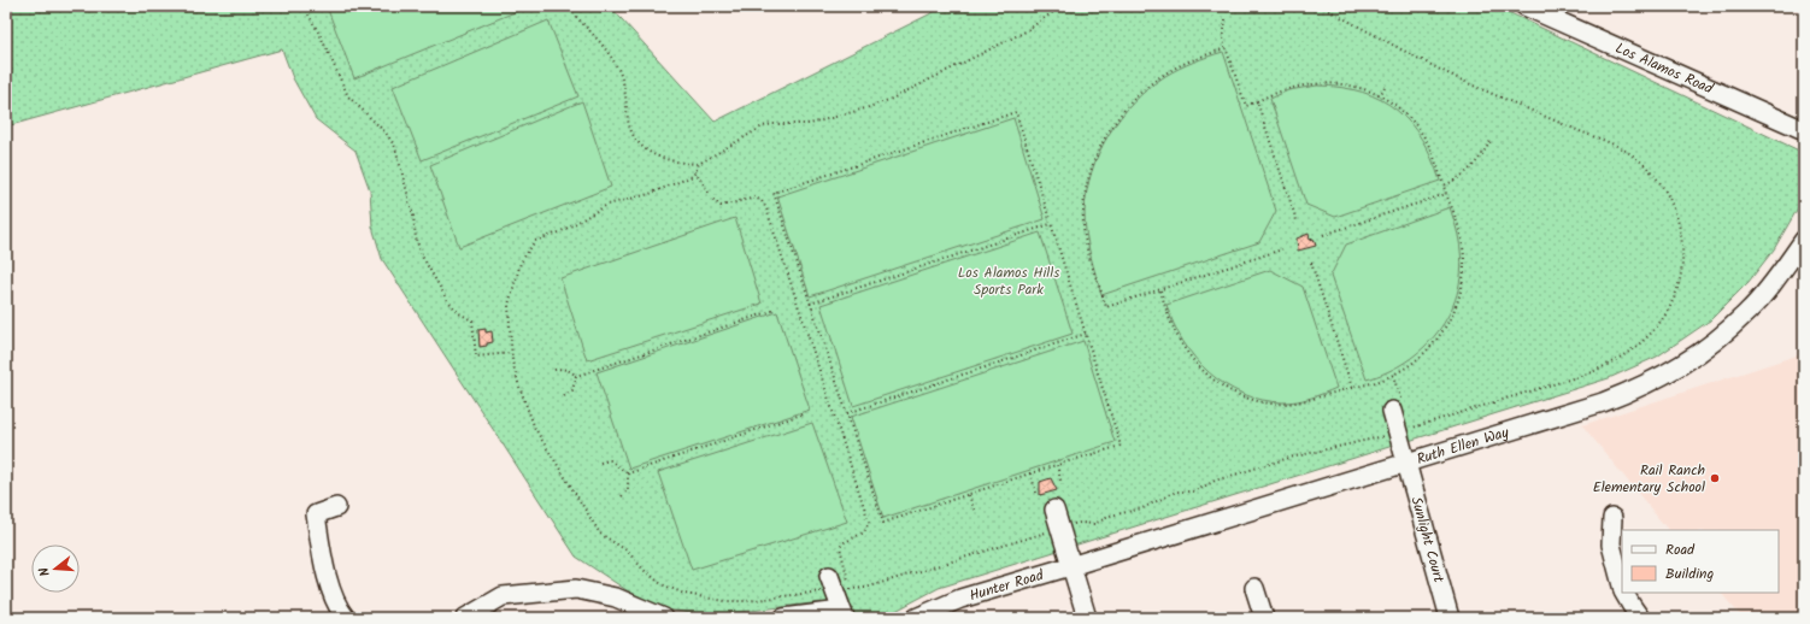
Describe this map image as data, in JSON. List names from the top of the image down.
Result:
{
  "streets": {
    "street": [
      "Los Alamos Road",
      "Ruth Ellen Way",
      "Sunlight Court",
      "Hunter Road"
    ]
  },
  "crossings": [
    ["Ruth Ellen Way", "Sunlight Court"],
    ["Ruth Ellen Way", "Hunter Road"]
  ],
  "parks": ["Los Alamos Hills Sports Park"],
  "places": ["Rail Ranch Elementary School"],
  "legend": ["Road", "Building"],
  "north": "left"
}
